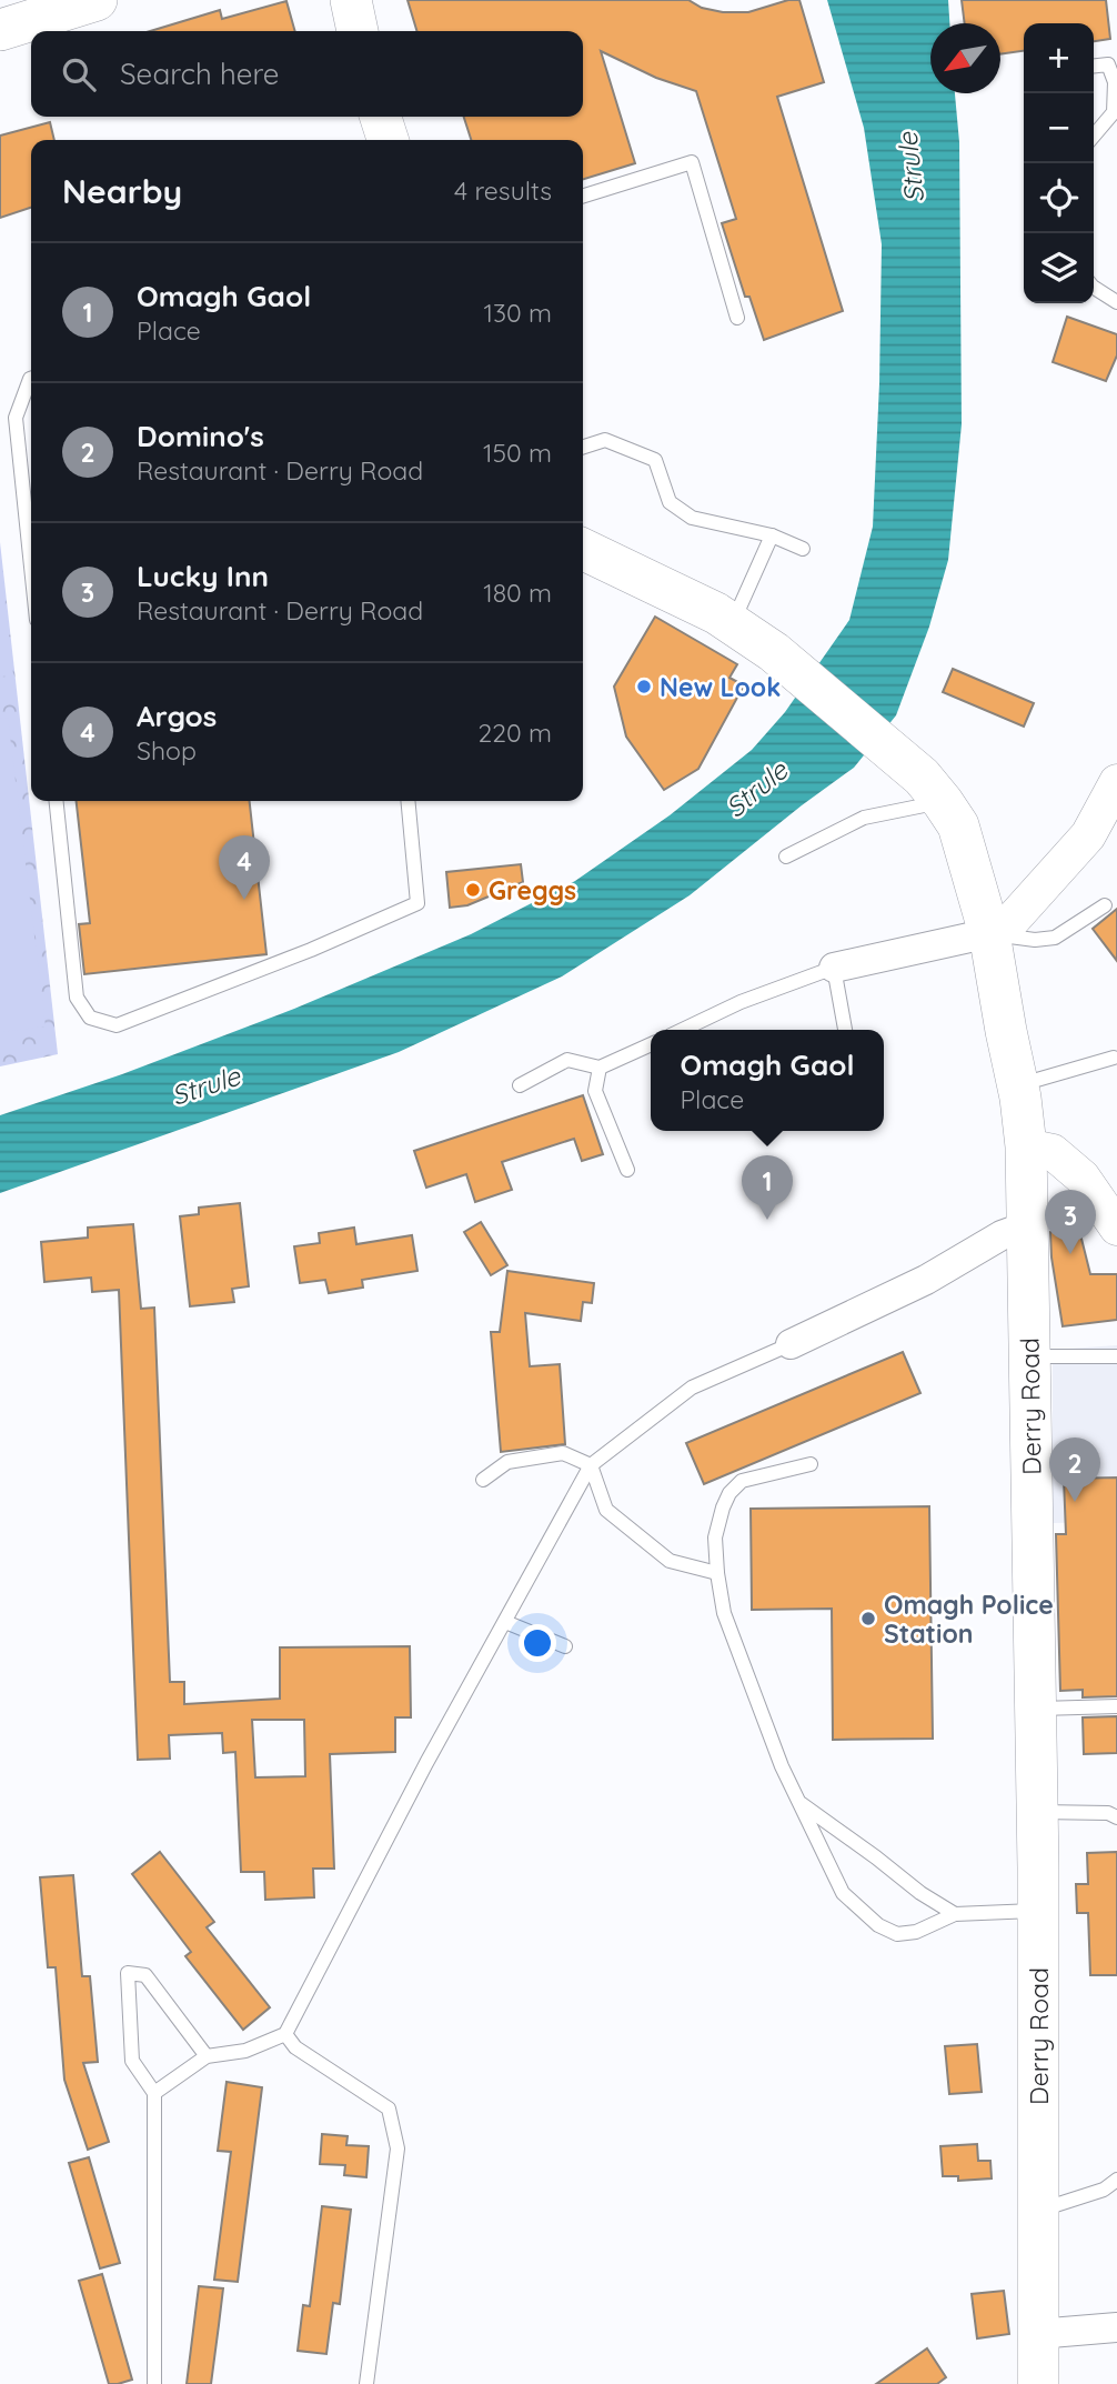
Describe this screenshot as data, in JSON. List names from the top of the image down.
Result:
{
  "streets": {
    "main road": ["Derry Road"]
  },
  "water": ["Strule"],
  "places": ["New Look", "Greggs", "Omagh Police Station"],
  "north": "bottom left",
  "page": {
    "map_buttons": ["+", "−"],
    "search": "Search here",
    "heading": ["Nearby", "4 results"],
    "list": [
      {
        "mark": "1",
        "name": "Omagh Gaol",
        "note": "Place",
        "value": "130 m"
      },
      {
        "mark": "2",
        "name": "Domino's",
        "note": "Restaurant · Derry Road",
        "value": "150 m"
      },
      {
        "mark": "3",
        "name": "Lucky Inn",
        "note": "Restaurant · Derry Road",
        "value": "180 m"
      },
      {
        "mark": "4",
        "name": "Argos",
        "note": "Shop",
        "value": "220 m"
      }
    ],
    "pins": [
      "4",
      "1",
      "3",
      "2"
    ],
    "popup": ["Omagh Gaol", "Place"]
  }
}
